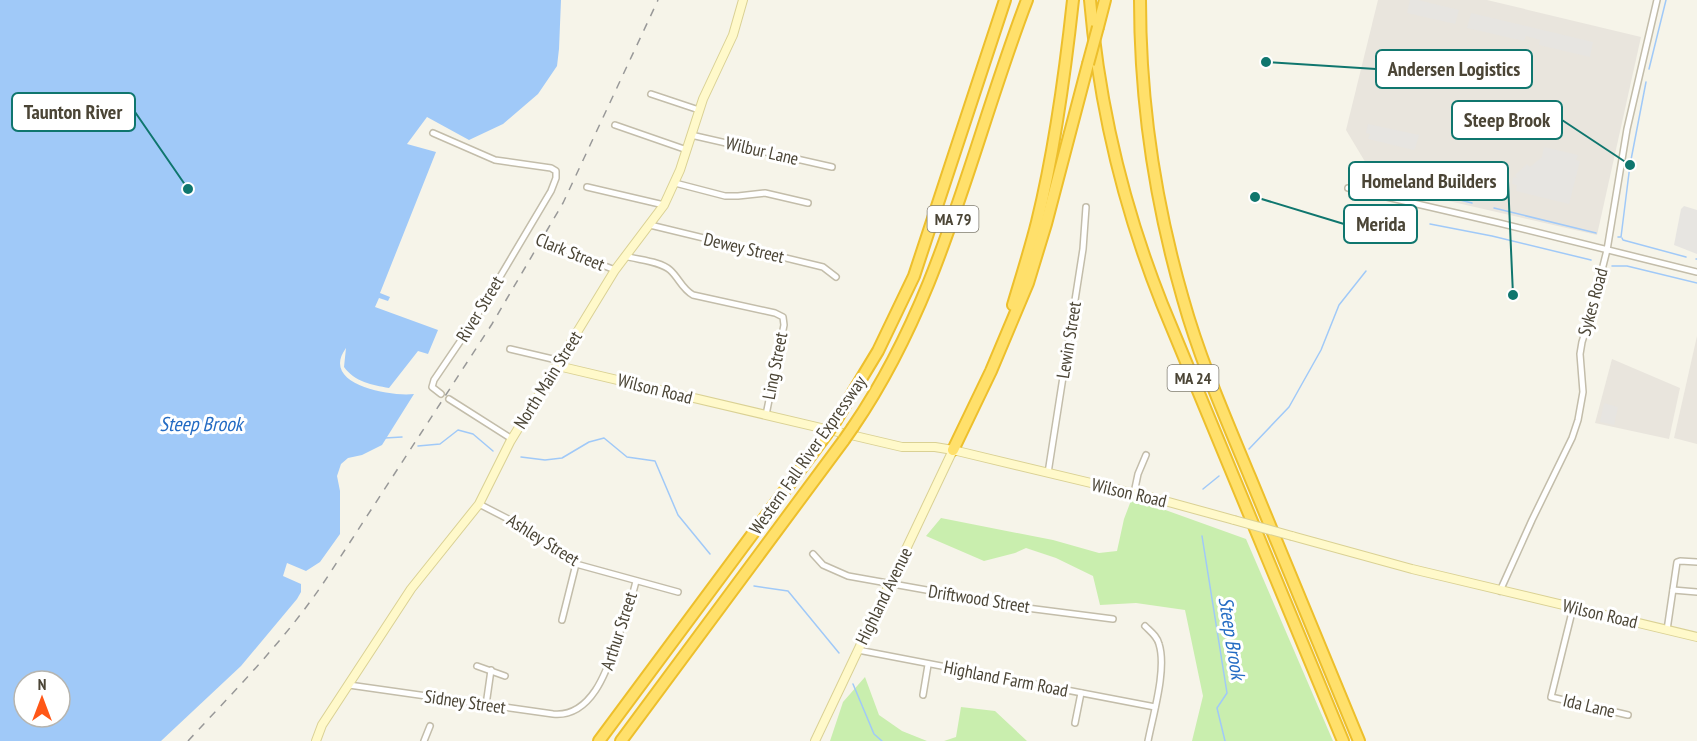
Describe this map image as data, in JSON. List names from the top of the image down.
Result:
{
  "streets": {
    "highway": ["MA 79", "MA 24", "Western Fall River Expressway"],
    "main road": ["North Main Street", "Wilson Road", "Highland Avenue"],
    "street": [
      "Wilbur Lane",
      "Dewey Street",
      "Clark Street",
      "Sykes Road",
      "River Street",
      "Lewin Street",
      "Ling Street",
      "Ashley Street",
      "Driftwood Street",
      "Arthur Street",
      "Highland Farm Road",
      "Sidney Street",
      "Ida Lane"
    ]
  },
  "crossings": [
    ["Wilbur Lane", "North Main Street"],
    ["Dewey Street", "North Main Street"],
    ["Clark Street", "River Street"],
    ["Clark Street", "North Main Street"],
    ["Sykes Road", "Wilson Road"],
    ["Lewin Street", "Wilson Road"],
    ["Ling Street", "North Main Street"],
    ["Ling Street", "Wilson Road"],
    ["North Main Street", "Wilson Road"],
    ["North Main Street", "Ashley Street"],
    ["North Main Street", "Sidney Street"],
    ["Wilson Road", "Highland Avenue"],
    ["Wilson Road", "Ida Lane"],
    ["Ashley Street", "Arthur Street"],
    ["Highland Avenue", "Driftwood Street"],
    ["Highland Avenue", "Highland Farm Road"],
    ["Arthur Street", "Sidney Street"]
  ],
  "water": ["Steep Brook"],
  "places": [
    "Andersen Logistics",
    "Steep Brook",
    "Taunton River",
    "Merida",
    "Homeland Builders"
  ],
  "north": "top"
}
